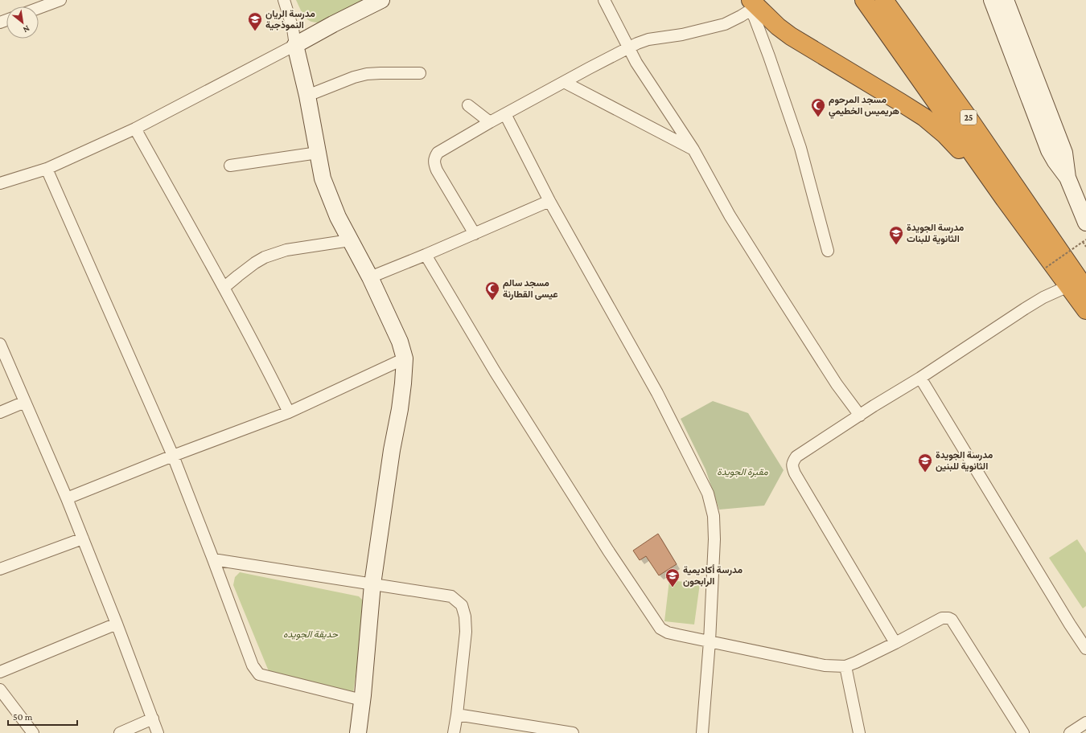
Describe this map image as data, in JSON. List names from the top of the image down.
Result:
{
  "streets": {
    "highway": ["25"]
  },
  "parks": ["مقبرة الجويدة", "حديقة الجويده"],
  "places": {
    "school or university": [
      "مدرسة الريان النموذجية",
      "مدرسة الجويدة الثانوية للبنات",
      "مدرسة الجويدة الثانوية للبنين",
      "مدرسة أكاديمية الرابحون"
    ],
    "mosque": ["مسجد المرحوم هريميس الخطيمي", "مسجد سالم عيسى القطارنة"]
  },
  "scale_bar": "50 m",
  "north": "bottom right"
}
